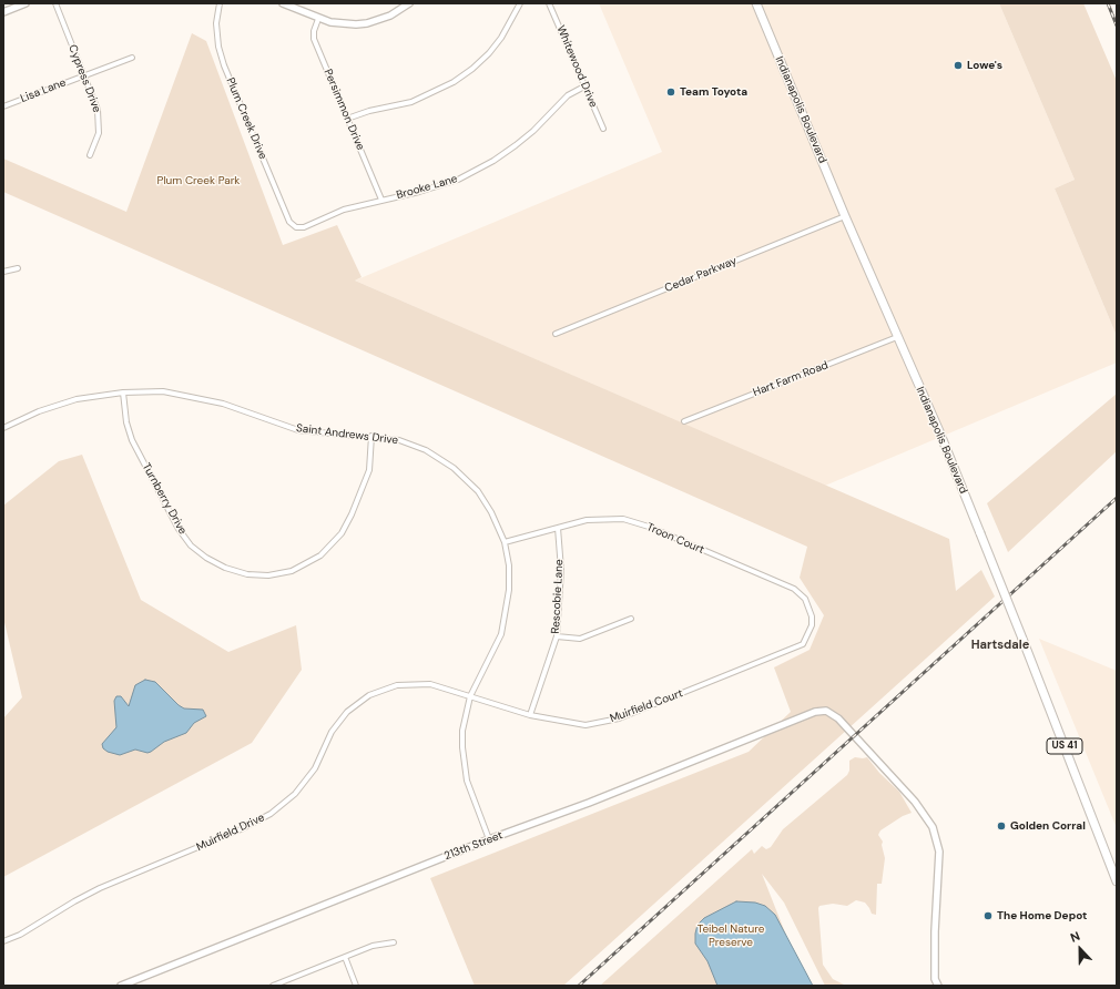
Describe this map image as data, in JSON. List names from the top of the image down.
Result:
{
  "streets": {
    "highway": ["Indianapolis Boulevard", "US 41"],
    "street": [
      "Whitewood Drive",
      "Cypress Drive",
      "Lisa Lane",
      "Persimmon Drive",
      "Plum Creek Drive",
      "Brooke Lane",
      "Cedar Parkway",
      "Hart Farm Road",
      "Saint Andrews Drive",
      "Turnberry Drive",
      "Troon Court",
      "Rescobie Lane",
      "Muirfield Court",
      "Muirfield Drive",
      "213th Street"
    ]
  },
  "crossings": [
    ["Whitewood Drive", "Brooke Lane"],
    ["Cypress Drive", "Lisa Lane"],
    ["Persimmon Drive", "Brooke Lane"],
    ["Indianapolis Boulevard", "Cedar Parkway"],
    ["Indianapolis Boulevard", "Hart Farm Road"],
    ["Plum Creek Drive", "Brooke Lane"],
    ["Saint Andrews Drive", "Turnberry Drive"],
    ["Saint Andrews Drive", "Troon Court"],
    ["Saint Andrews Drive", "Muirfield Court"],
    ["Saint Andrews Drive", "Muirfield Drive"],
    ["Saint Andrews Drive", "213th Street"],
    ["Troon Court", "Rescobie Lane"],
    ["Troon Court", "Muirfield Court"],
    ["Rescobie Lane", "Muirfield Court"],
    ["Muirfield Court", "Muirfield Drive"]
  ],
  "districts": ["Hartsdale"],
  "parks": ["Plum Creek Park", "Teibel Nature Preserve"],
  "places": [
    "Lowe's",
    "Team Toyota",
    "Golden Corral",
    "The Home Depot"
  ],
  "north": "top"
}
